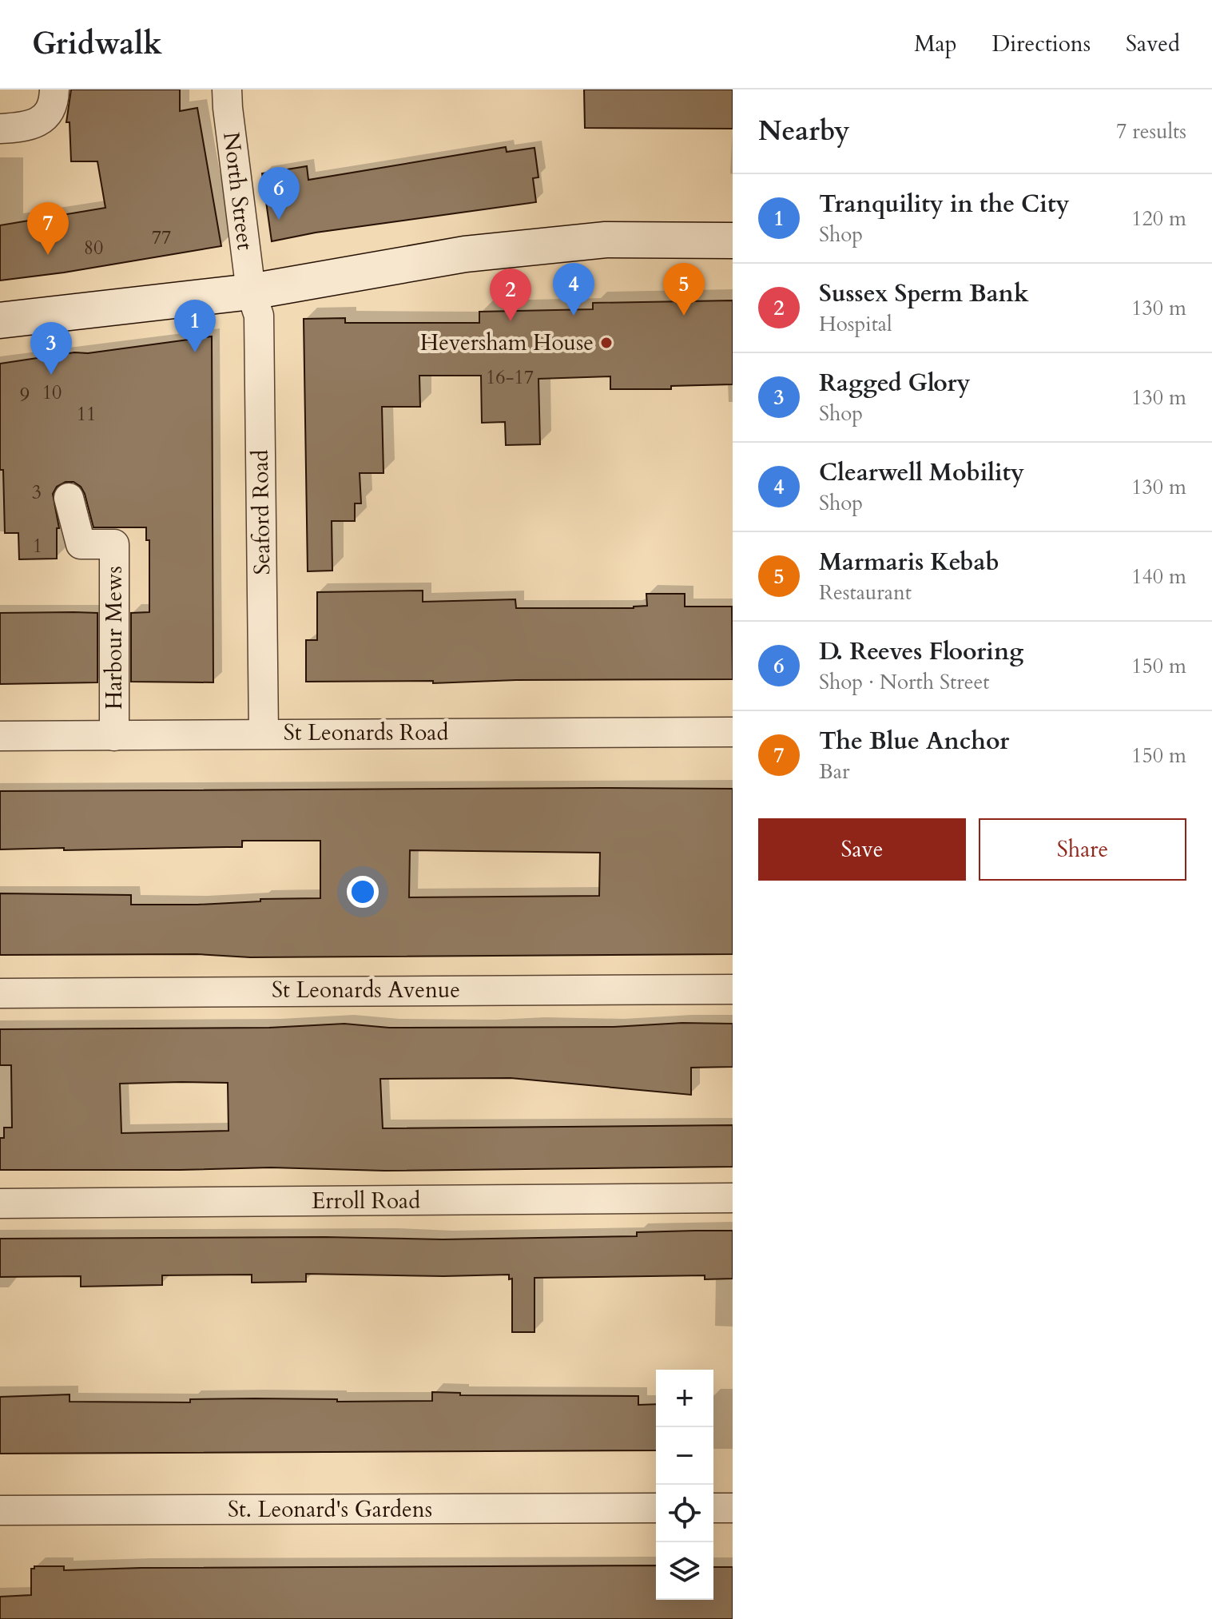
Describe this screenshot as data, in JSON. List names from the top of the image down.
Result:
{
  "streets": {
    "street": [
      "North Street",
      "Seaford Road",
      "Harbour Mews",
      "St Leonards Road",
      "St Leonards Avenue",
      "Erroll Road",
      "St. Leonard's Gardens"
    ]
  },
  "crossings": [
    ["North Street", "Seaford Road"],
    ["Seaford Road", "St Leonards Road"],
    ["Harbour Mews", "St Leonards Road"]
  ],
  "places": ["Heversham House"],
  "house_numbers": [
    "77",
    "80",
    "16-17",
    "10",
    "9",
    "11",
    "3",
    "1"
  ],
  "page": {
    "header": "Gridwalk",
    "nav": ["Map", "Directions", "Saved"],
    "heading": ["Nearby", "7 results"],
    "pins": [
      "6",
      "7",
      "4",
      "5",
      "2",
      "1",
      "3"
    ],
    "list": [
      {
        "mark": "1",
        "name": "Tranquility in the City",
        "note": "Shop",
        "value": "120 m"
      },
      {
        "mark": "2",
        "name": "Sussex Sperm Bank",
        "note": "Hospital",
        "value": "130 m"
      },
      {
        "mark": "3",
        "name": "Ragged Glory",
        "note": "Shop",
        "value": "130 m"
      },
      {
        "mark": "4",
        "name": "Clearwell Mobility",
        "note": "Shop",
        "value": "130 m"
      },
      {
        "mark": "5",
        "name": "Marmaris Kebab",
        "note": "Restaurant",
        "value": "140 m"
      },
      {
        "mark": "6",
        "name": "D. Reeves Flooring",
        "note": "Shop · North Street",
        "value": "150 m"
      },
      {
        "mark": "7",
        "name": "The Blue Anchor",
        "note": "Bar",
        "value": "150 m"
      }
    ],
    "buttons": ["Save", "Share"],
    "map_buttons": ["+", "−"]
  }
}
